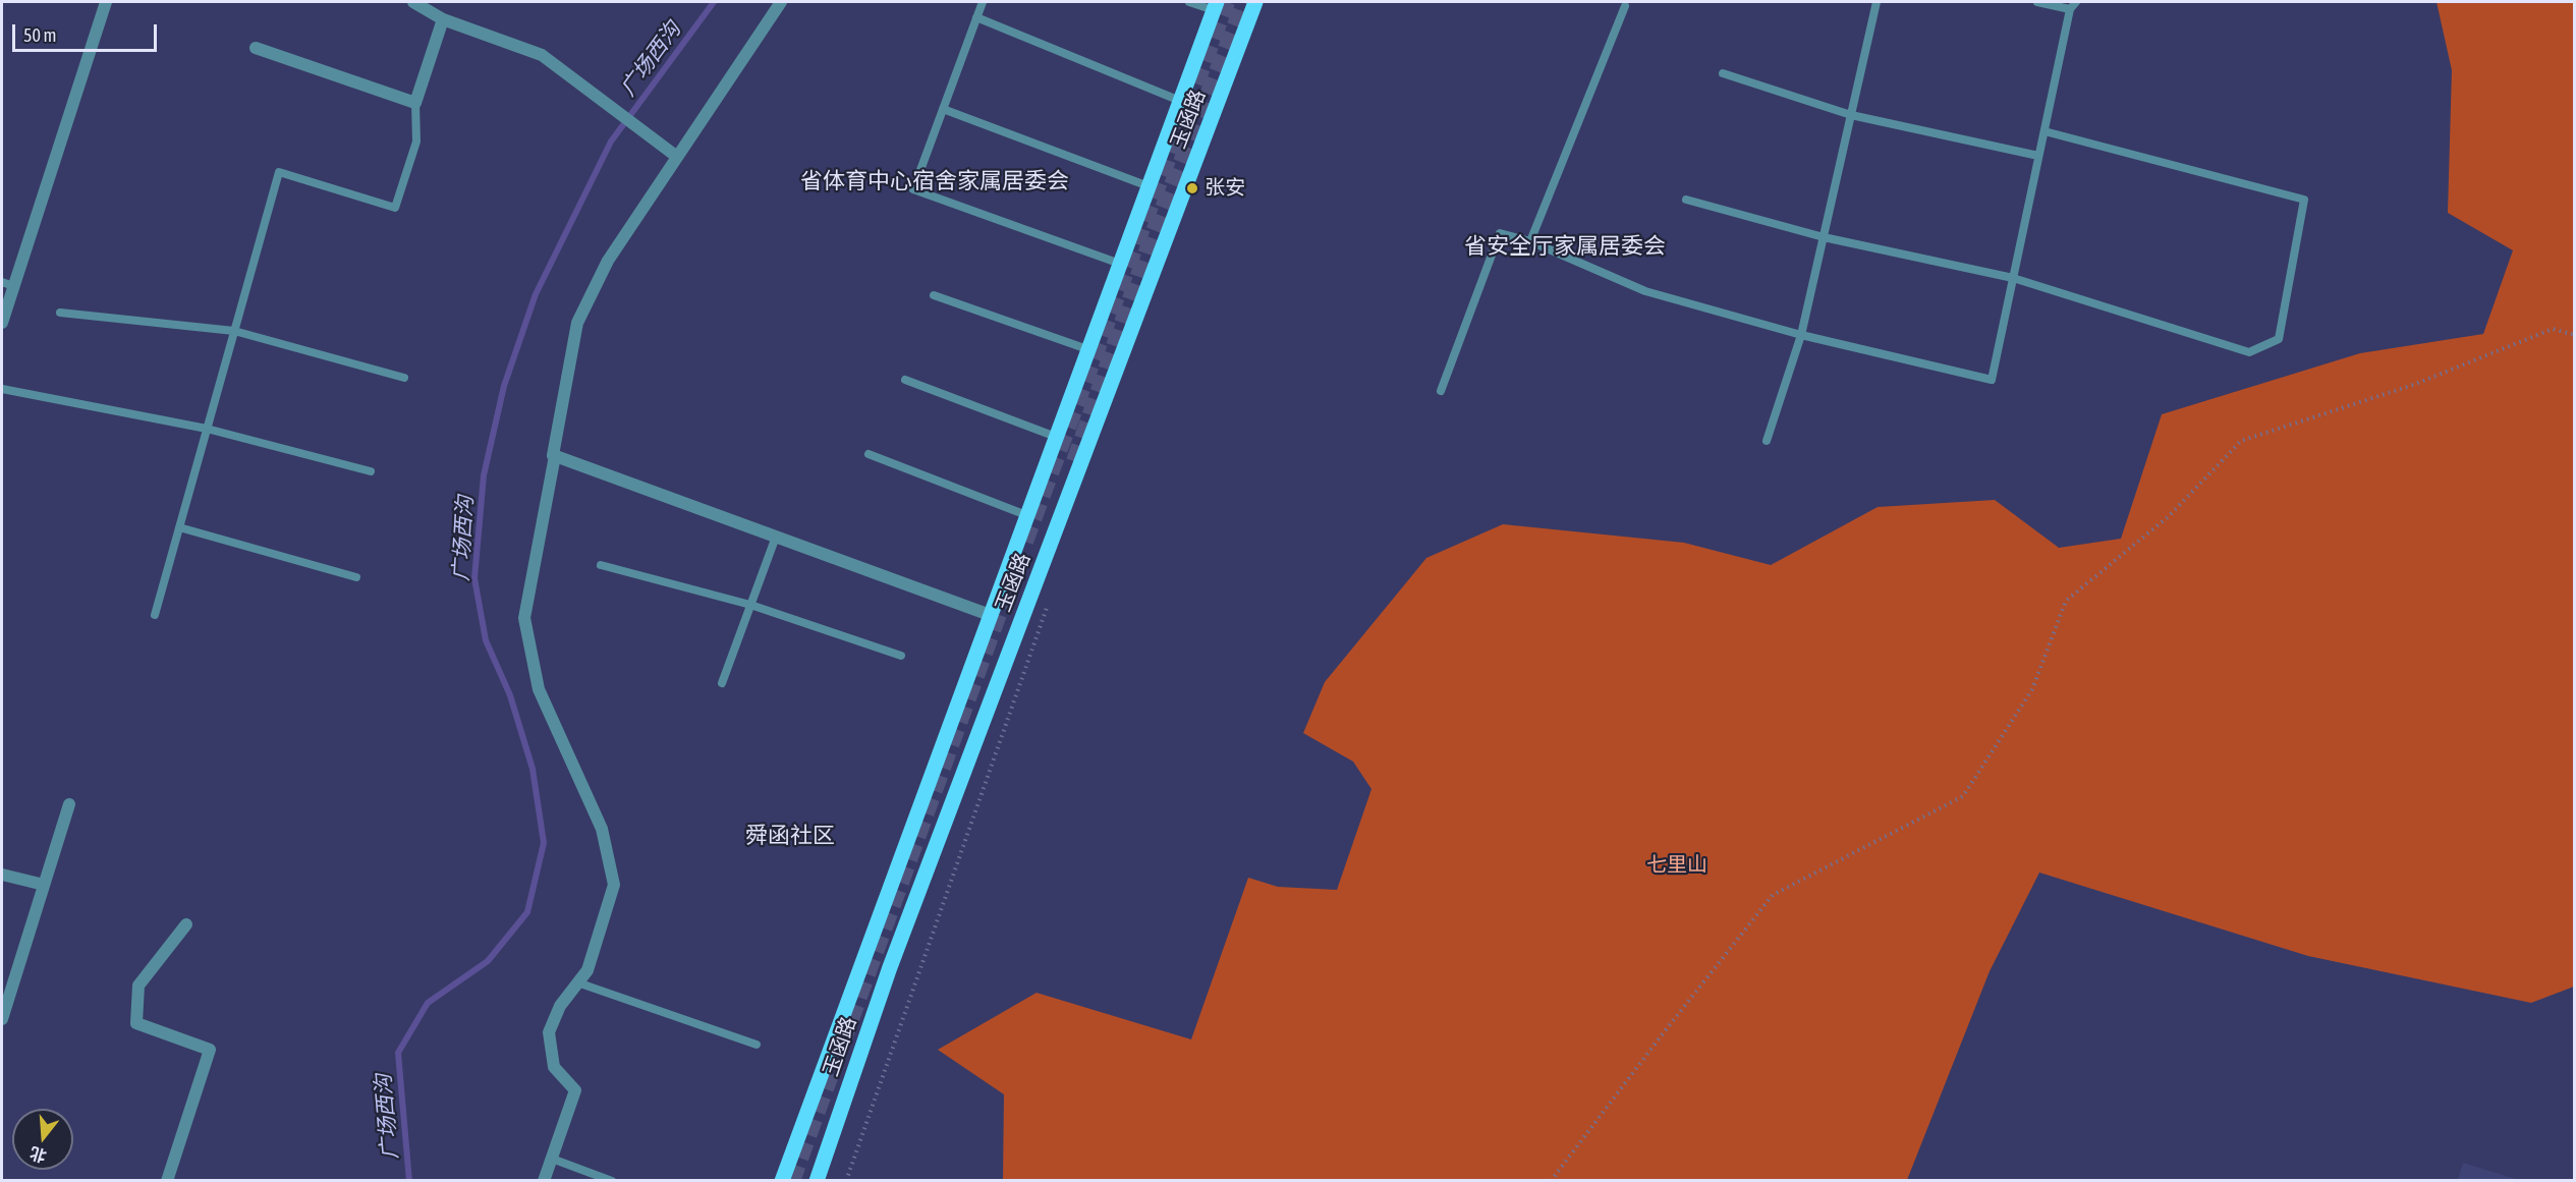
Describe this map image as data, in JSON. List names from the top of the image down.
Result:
{
  "streets": {
    "main road": ["玉函路"]
  },
  "districts": ["省体育中心宿舍家属居委会", "省安全厅家属居委会", "舜函社区"],
  "water": ["广场西沟"],
  "parks": ["七里山"],
  "places": ["张安"],
  "scale_bar": "50 m",
  "north": "bottom"
}
